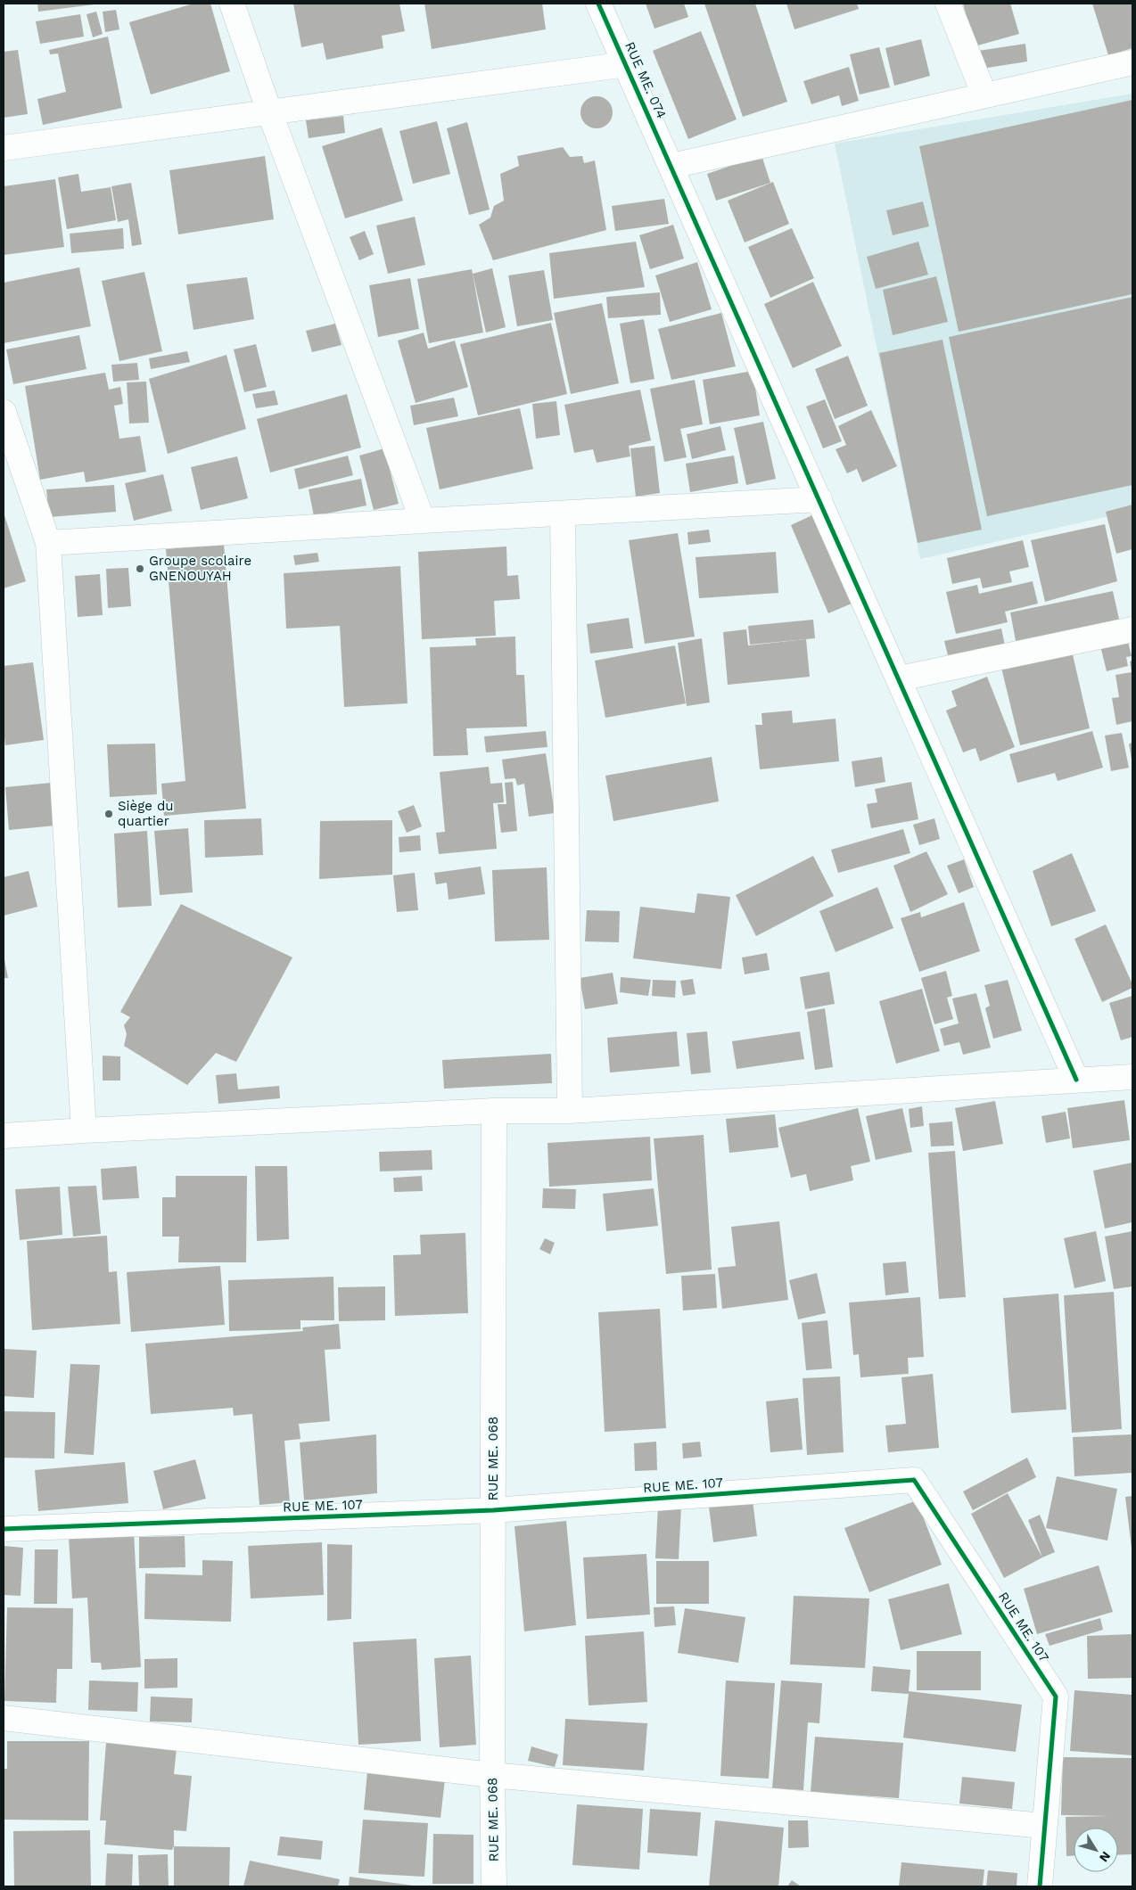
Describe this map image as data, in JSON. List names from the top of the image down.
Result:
{
  "streets": {
    "street": ["RUE ME. 074", "RUE ME. 068", "RUE ME. 107"]
  },
  "crossings": [
    ["RUE ME. 068", "RUE ME. 107"]
  ],
  "places": ["Groupe scolaire GNENOUYAH", "Siège du quartier"],
  "north": "bottom right"
}
